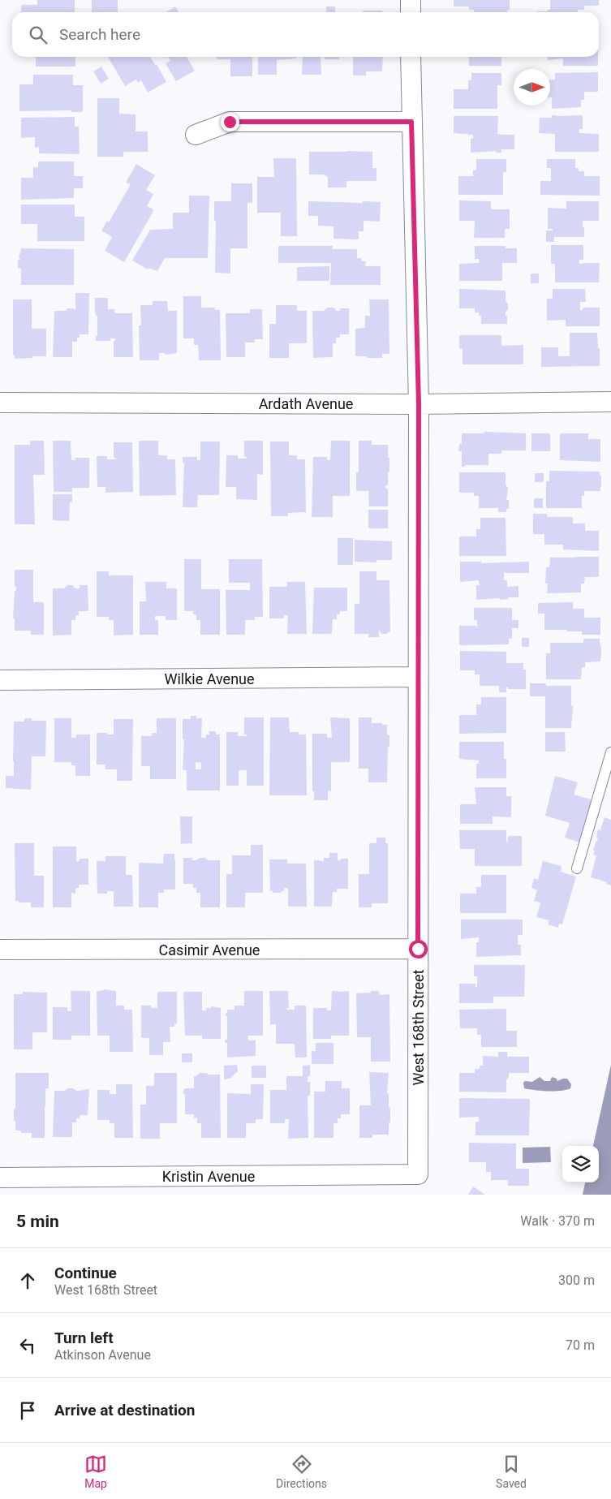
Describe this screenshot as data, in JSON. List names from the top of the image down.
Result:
{
  "streets": {
    "street": [
      "Ardath Avenue",
      "Wilkie Avenue",
      "Casimir Avenue",
      "West 168th Street",
      "Kristin Avenue"
    ]
  },
  "crossings": [
    ["Ardath Avenue", "West 168th Street"],
    ["Wilkie Avenue", "West 168th Street"],
    ["Casimir Avenue", "West 168th Street"],
    ["West 168th Street", "Kristin Avenue"]
  ],
  "north": "right",
  "page": {
    "search": "Search here",
    "heading": ["5 min", "Walk · 370 m"],
    "list": [
      ["Continue", "West 168th Street", "300 m"],
      ["Turn left", "Atkinson Avenue", "70 m"],
      "Arrive at destination"
    ],
    "nav": ["Map", "Directions", "Saved"]
  }
}
